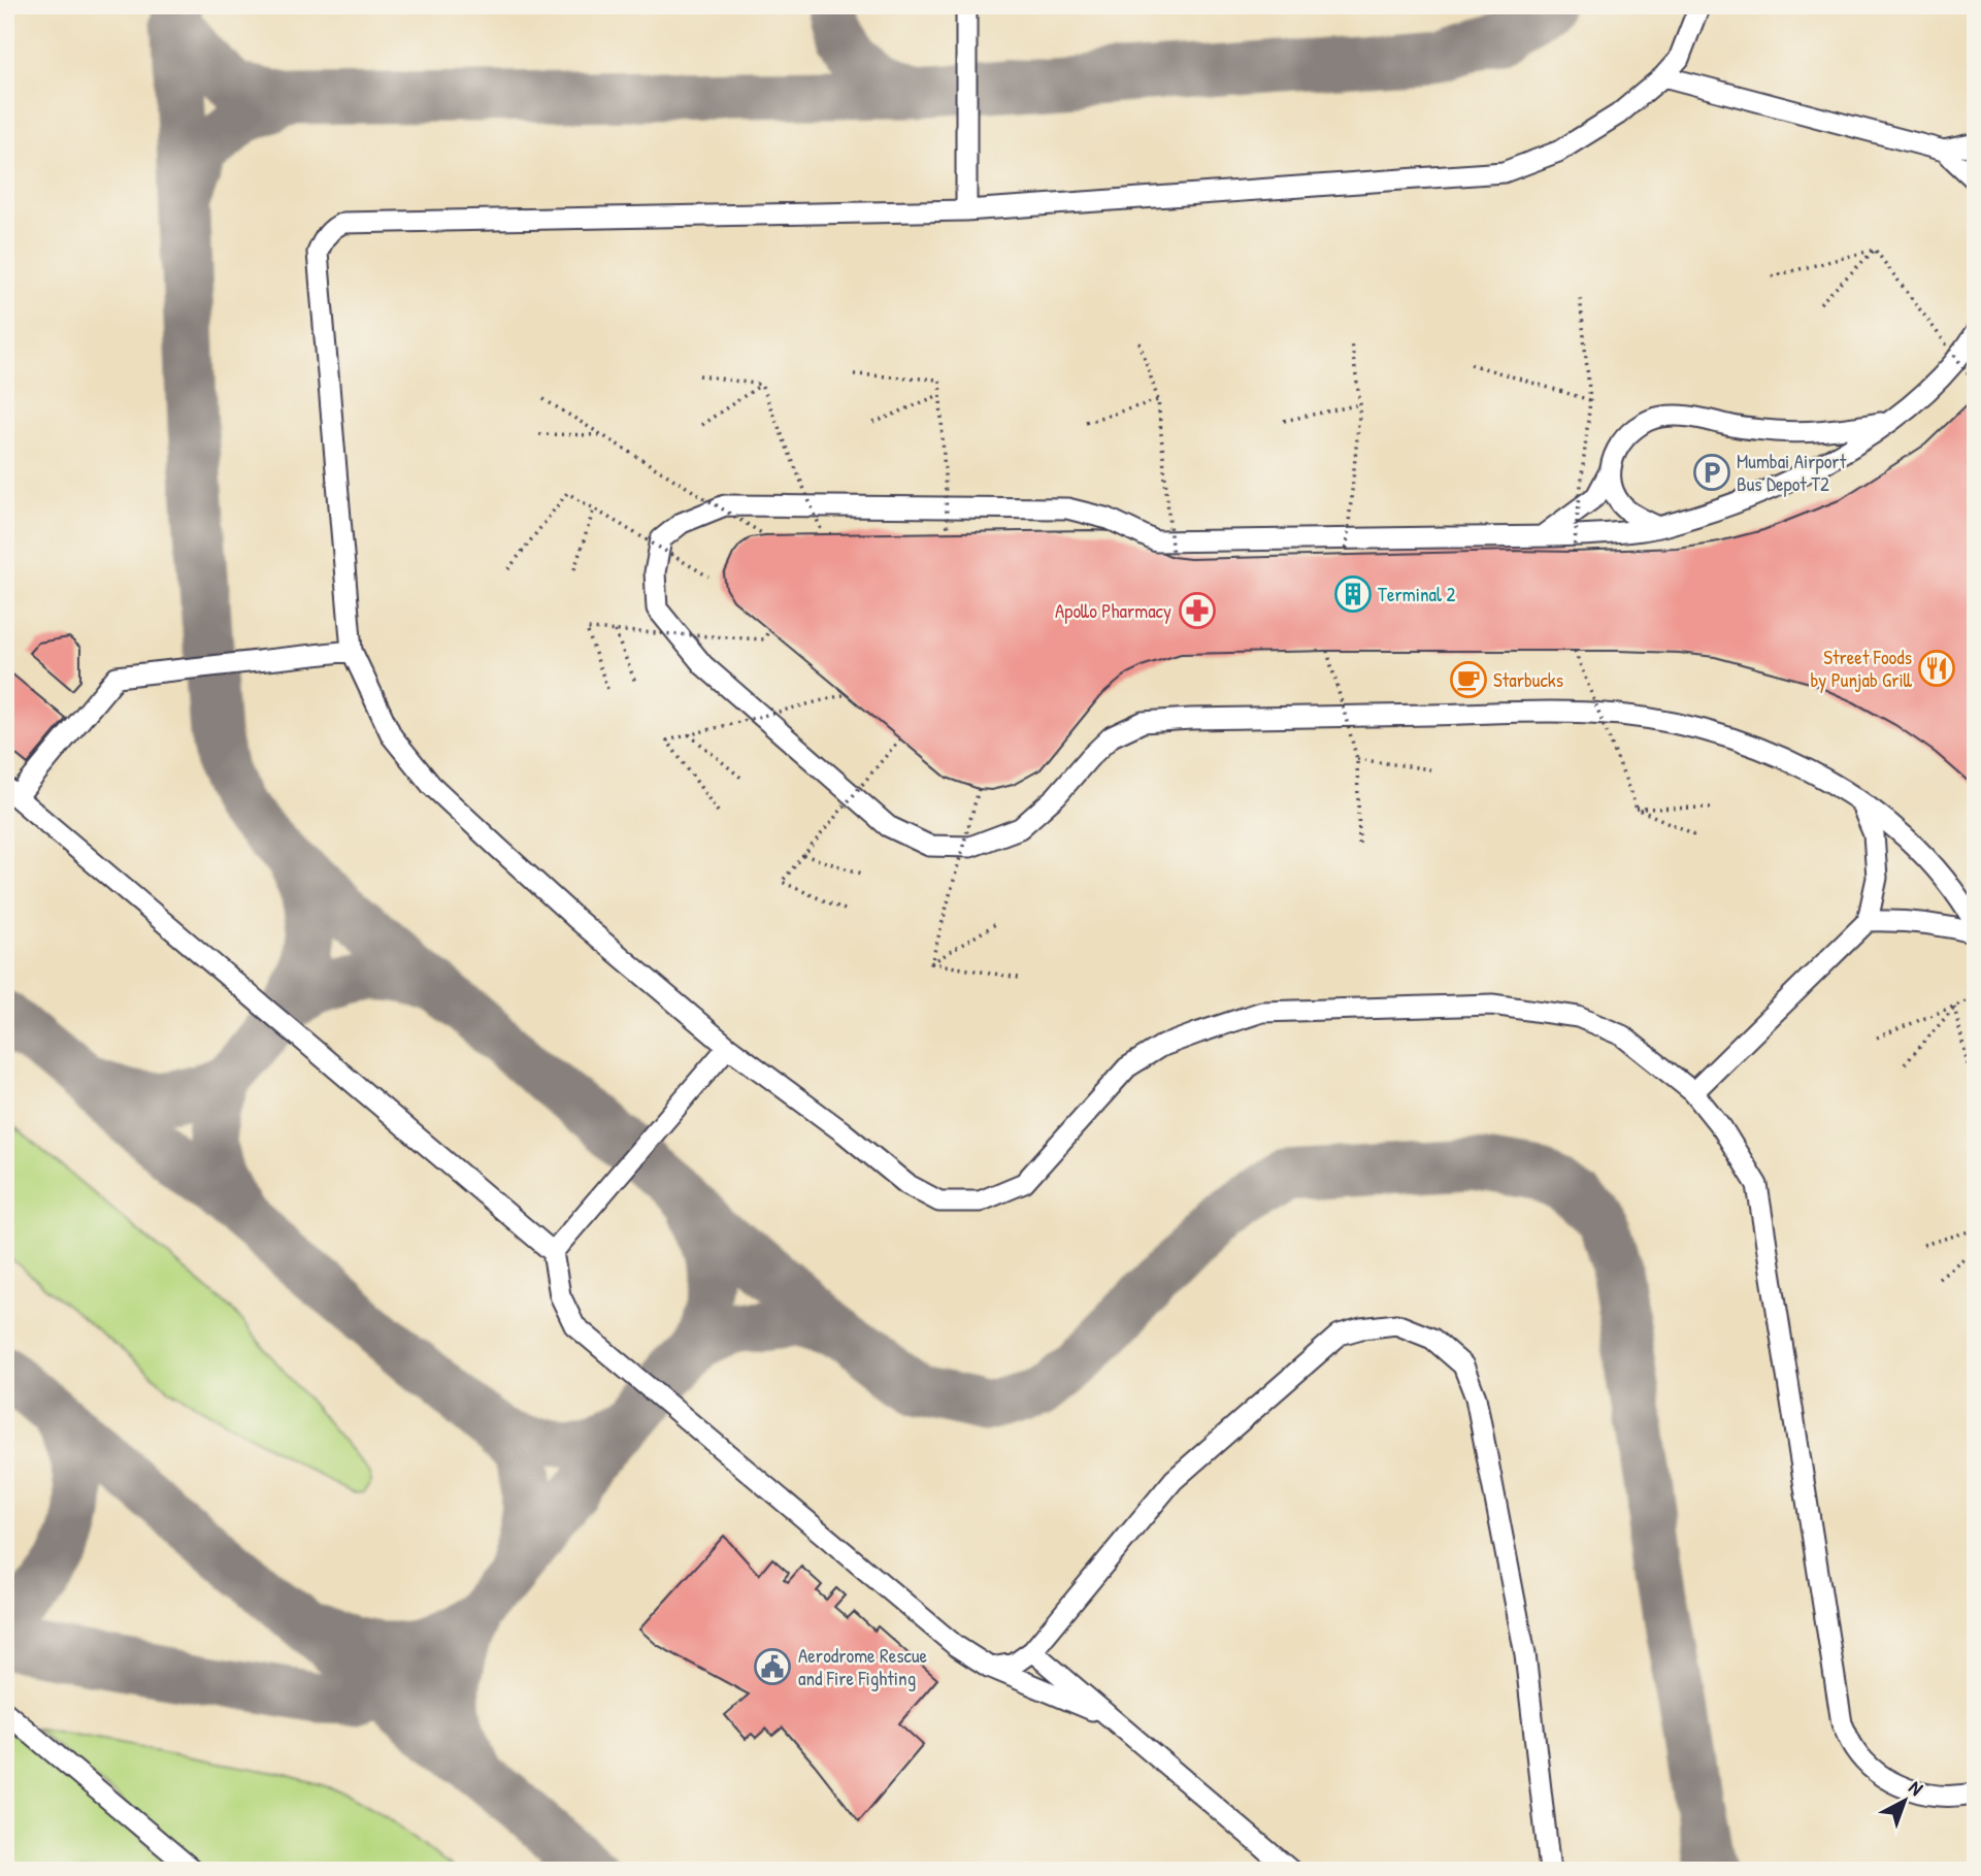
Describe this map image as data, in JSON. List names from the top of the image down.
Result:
{
  "places": {
    "parking": ["Mumbai Airport Bus Depot T2"],
    "building": ["Terminal 2"],
    "pharmacy": ["Apollo Pharmacy"],
    "restaurant": ["Street Foods by Punjab Grill"],
    "cafe": ["Starbucks"],
    "public building": ["Aerodrome Rescue and Fire Fighting"]
  },
  "north": "top right"
}
